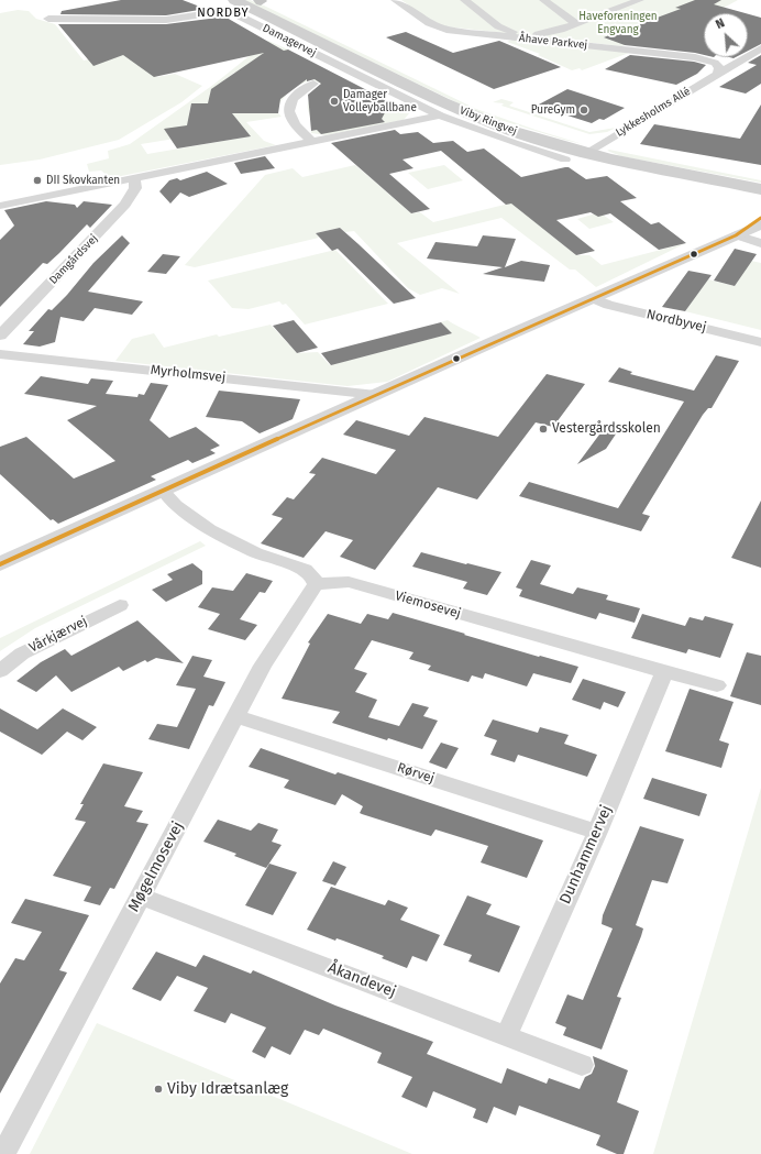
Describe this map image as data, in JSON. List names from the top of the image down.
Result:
{
  "streets": {
    "main road": ["Viby Ringvej"],
    "street": [
      "Damagervej",
      "Åhave Parkvej",
      "Lykkesholms Allé",
      "Damgårdsvej",
      "Nordbyvej",
      "Myrholmsvej",
      "Viemosevej",
      "Vårkjærvej",
      "Rørvej",
      "Dunhammervej",
      "Møgelmosevej",
      "Åkandevej"
    ]
  },
  "crossings": [
    ["Åhave Parkvej", "Lykkesholms Allé"],
    ["Lykkesholms Allé", "Viby Ringvej"],
    ["Viemosevej", "Dunhammervej"],
    ["Viemosevej", "Møgelmosevej"],
    ["Rørvej", "Dunhammervej"],
    ["Rørvej", "Møgelmosevej"],
    ["Dunhammervej", "Åkandevej"],
    ["Møgelmosevej", "Åkandevej"]
  ],
  "districts": ["NORDBY"],
  "parks": ["Haveforeningen Engvang"],
  "places": [
    "Damager Volleyballbane",
    "PureGym",
    "DII Skovkanten",
    "Vestergårdsskolen",
    "Viby Idrætsanlæg"
  ],
  "north": "top left"
}
